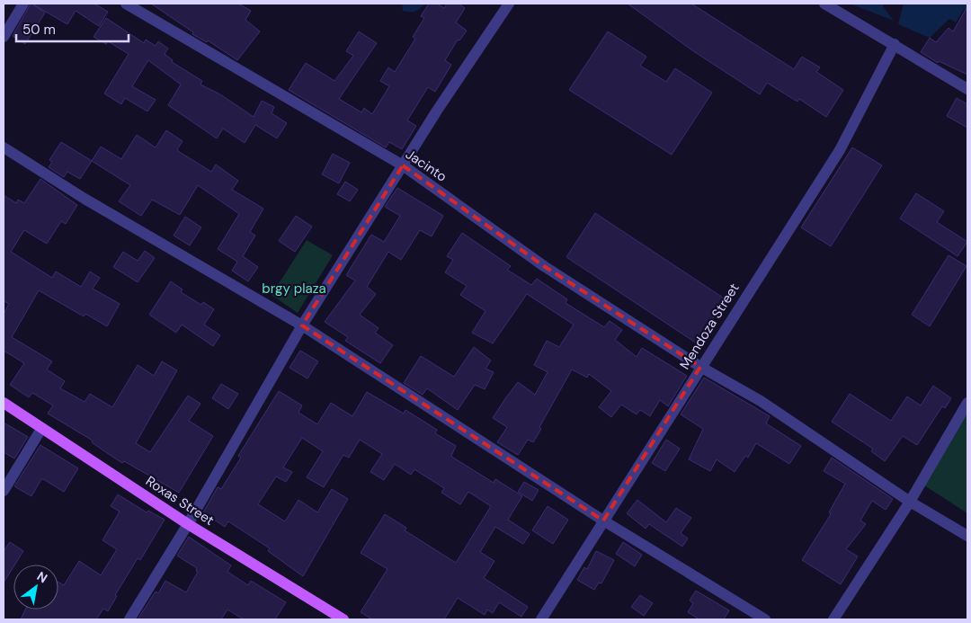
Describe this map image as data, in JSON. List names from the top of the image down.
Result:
{
  "streets": {
    "main road": ["Roxas Street"],
    "street": ["Jacinto", "Mendoza Street"]
  },
  "crossings": [
    ["Jacinto", "Mendoza Street"]
  ],
  "parks": ["brgy plaza"],
  "scale_bar": "50 m",
  "north": "top right"
}
